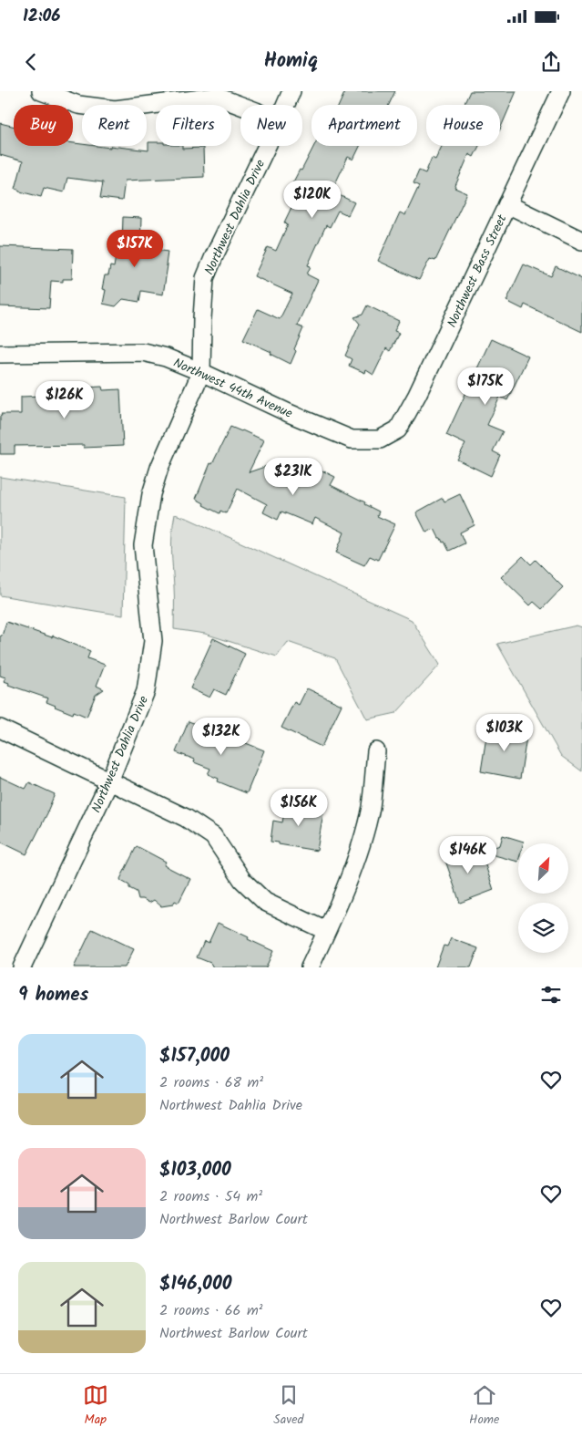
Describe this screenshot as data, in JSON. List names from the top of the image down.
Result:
{
  "streets": {
    "street": ["Northwest Dahlia Drive", "Northwest Bass Street", "Northwest 44th Avenue"]
  },
  "crossings": [
    ["Northwest Dahlia Drive", "Northwest 44th Avenue"],
    ["Northwest Bass Street", "Northwest 44th Avenue"]
  ],
  "north": "top right",
  "page": {
    "status": "12:06",
    "header": "Homiq",
    "chip": [
      "Buy",
      "Rent",
      "Filters",
      "New",
      "Apartment",
      "House"
    ],
    "price": [
      "$120K",
      "$157K",
      "$175K",
      "$126K",
      "$231K",
      "$103K",
      "$132K",
      "$156K",
      "$146K"
    ],
    "heading": "9 homes",
    "list": [
      {
        "name": "$157,000",
        "note": "2 rooms · 68 m² · Northwest Dahlia Drive"
      },
      {
        "name": "$103,000",
        "note": "2 rooms · 54 m² · Northwest Barlow Court"
      },
      {
        "name": "$146,000",
        "note": "2 rooms · 66 m² · Northwest Barlow Court"
      }
    ],
    "tabs": ["Map", "Saved", "Home"]
  }
}
